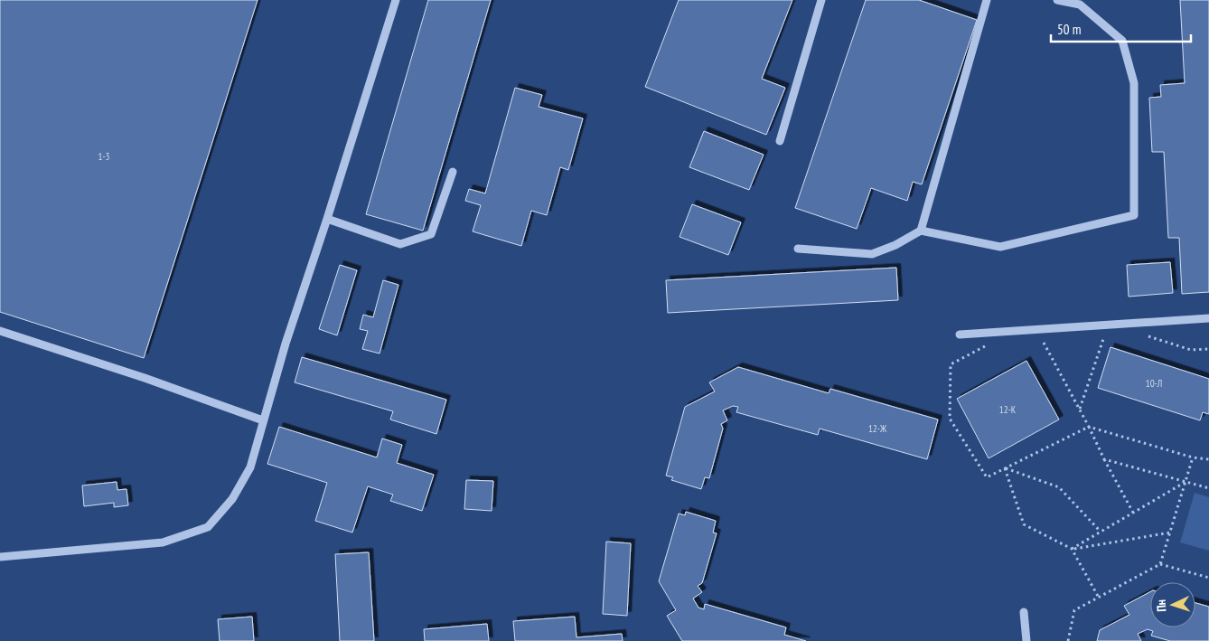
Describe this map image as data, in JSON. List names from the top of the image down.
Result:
{
  "house_numbers": [
    "1-3",
    "10-Л",
    "12-К",
    "12-Ж"
  ],
  "scale_bar": "50 m",
  "north": "left"
}
